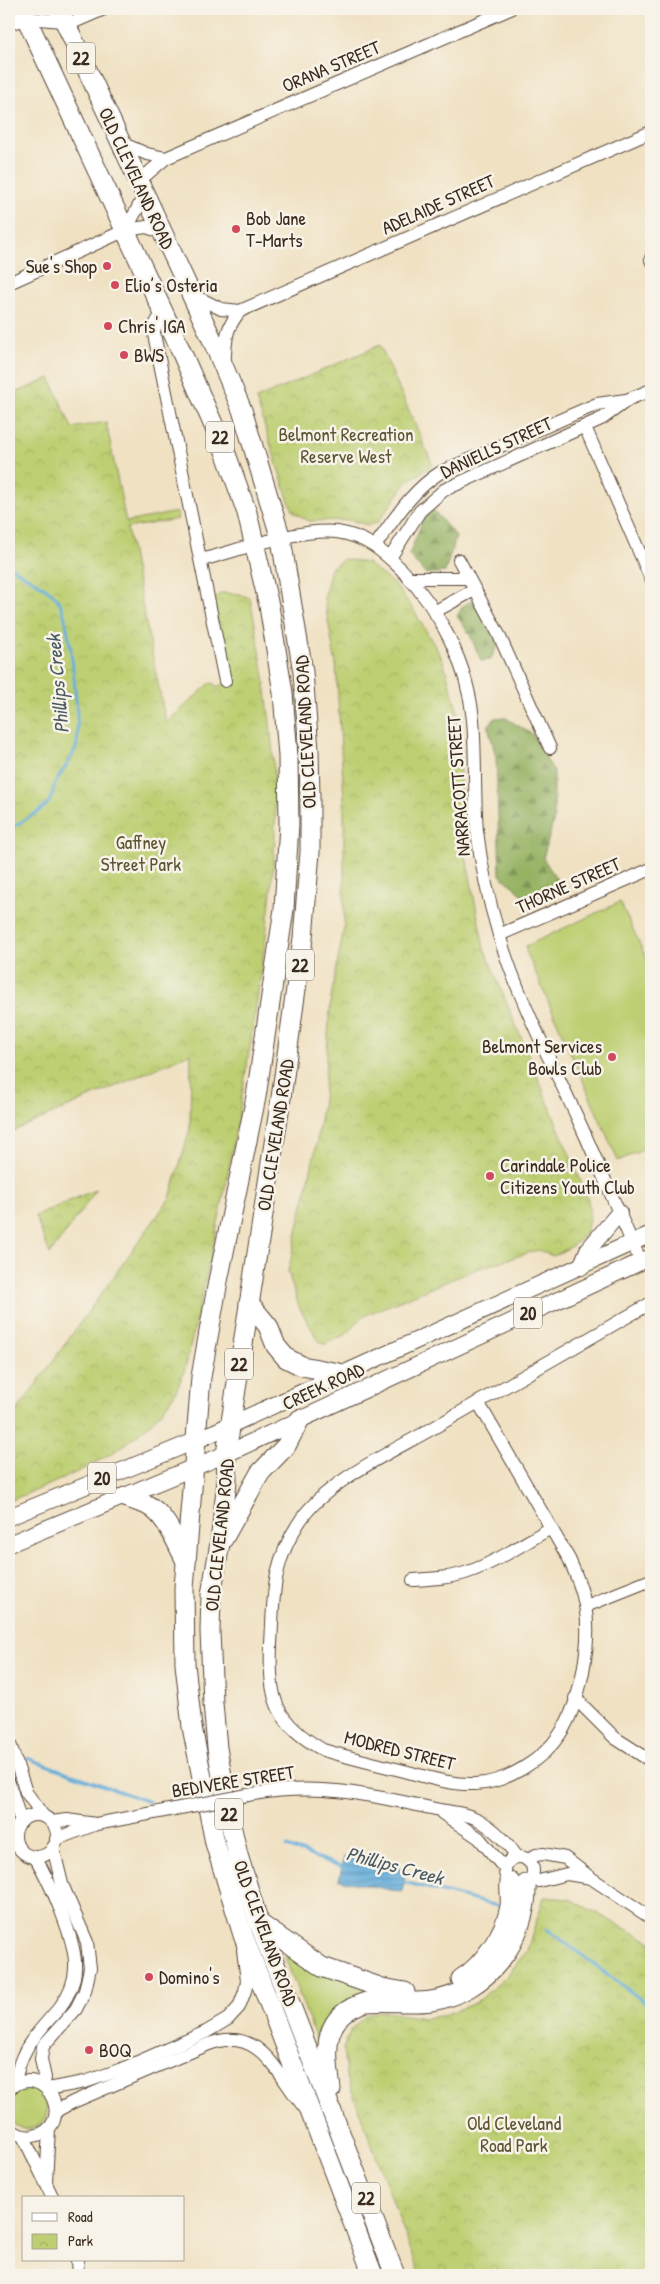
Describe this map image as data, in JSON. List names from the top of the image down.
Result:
{
  "streets": {
    "highway": ["22", "OLD CLEVELAND ROAD"],
    "main road": ["20", "CREEK ROAD"],
    "street": [
      "ORANA STREET",
      "ADELAIDE STREET",
      "DANIELLS STREET",
      "NARRACOTT STREET",
      "THORNE STREET",
      "MODRED STREET",
      "BEDIVERE STREET"
    ]
  },
  "crossings": [
    ["ORANA STREET", "OLD CLEVELAND ROAD"],
    ["OLD CLEVELAND ROAD", "CREEK ROAD"],
    ["DANIELLS STREET", "NARRACOTT STREET"],
    ["NARRACOTT STREET", "THORNE STREET"],
    ["NARRACOTT STREET", "CREEK ROAD"]
  ],
  "water": ["Phillips Creek"],
  "parks": ["Belmont Recreation Reserve West", "Gaffney Street Park", "Old Cleveland Road Park"],
  "places": [
    "Bob Jane T-Marts",
    "Sue's Shop",
    "Elio’s Osteria",
    "Chris' IGA",
    "BWS",
    "Belmont Services Bowls Club",
    "Carindale Police Citizens Youth Club",
    "Domino's",
    "BOQ"
  ],
  "legend": ["Road", "Park"]
}
